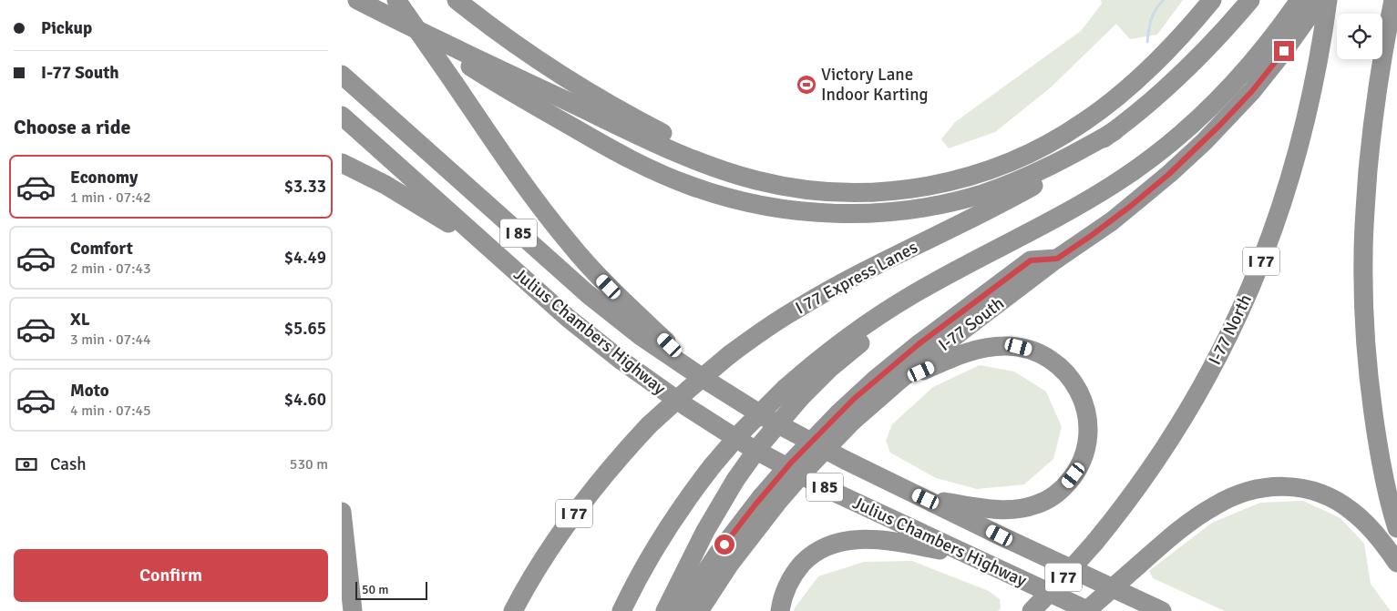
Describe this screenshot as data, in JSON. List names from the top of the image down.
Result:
{
  "streets": {
    "highway": [
      "I 85",
      "I 77",
      "I 77 Express Lanes",
      "I-77 South",
      "I-77 North",
      "Julius Chambers Highway"
    ]
  },
  "places": {
    "sports": ["Victory Lane Indoor Karting"]
  },
  "scale_bar": "50 m",
  "page": {
    "banner": ["Pickup", "I-77 South"],
    "heading": "Choose a ride",
    "list": [
      {
        "name": "Economy",
        "note": "1 min · 07:42",
        "value": "$3.33"
      },
      {
        "name": "Comfort",
        "note": "2 min · 07:43",
        "value": "$4.49"
      },
      {
        "name": "XL",
        "note": "3 min · 07:44",
        "value": "$5.65"
      },
      {
        "name": "Moto",
        "note": "4 min · 07:45",
        "value": "$4.60"
      }
    ],
    "pay": ["Cash", "530 m"],
    "buttons": "Confirm",
    "scale": "50 m"
  }
}
